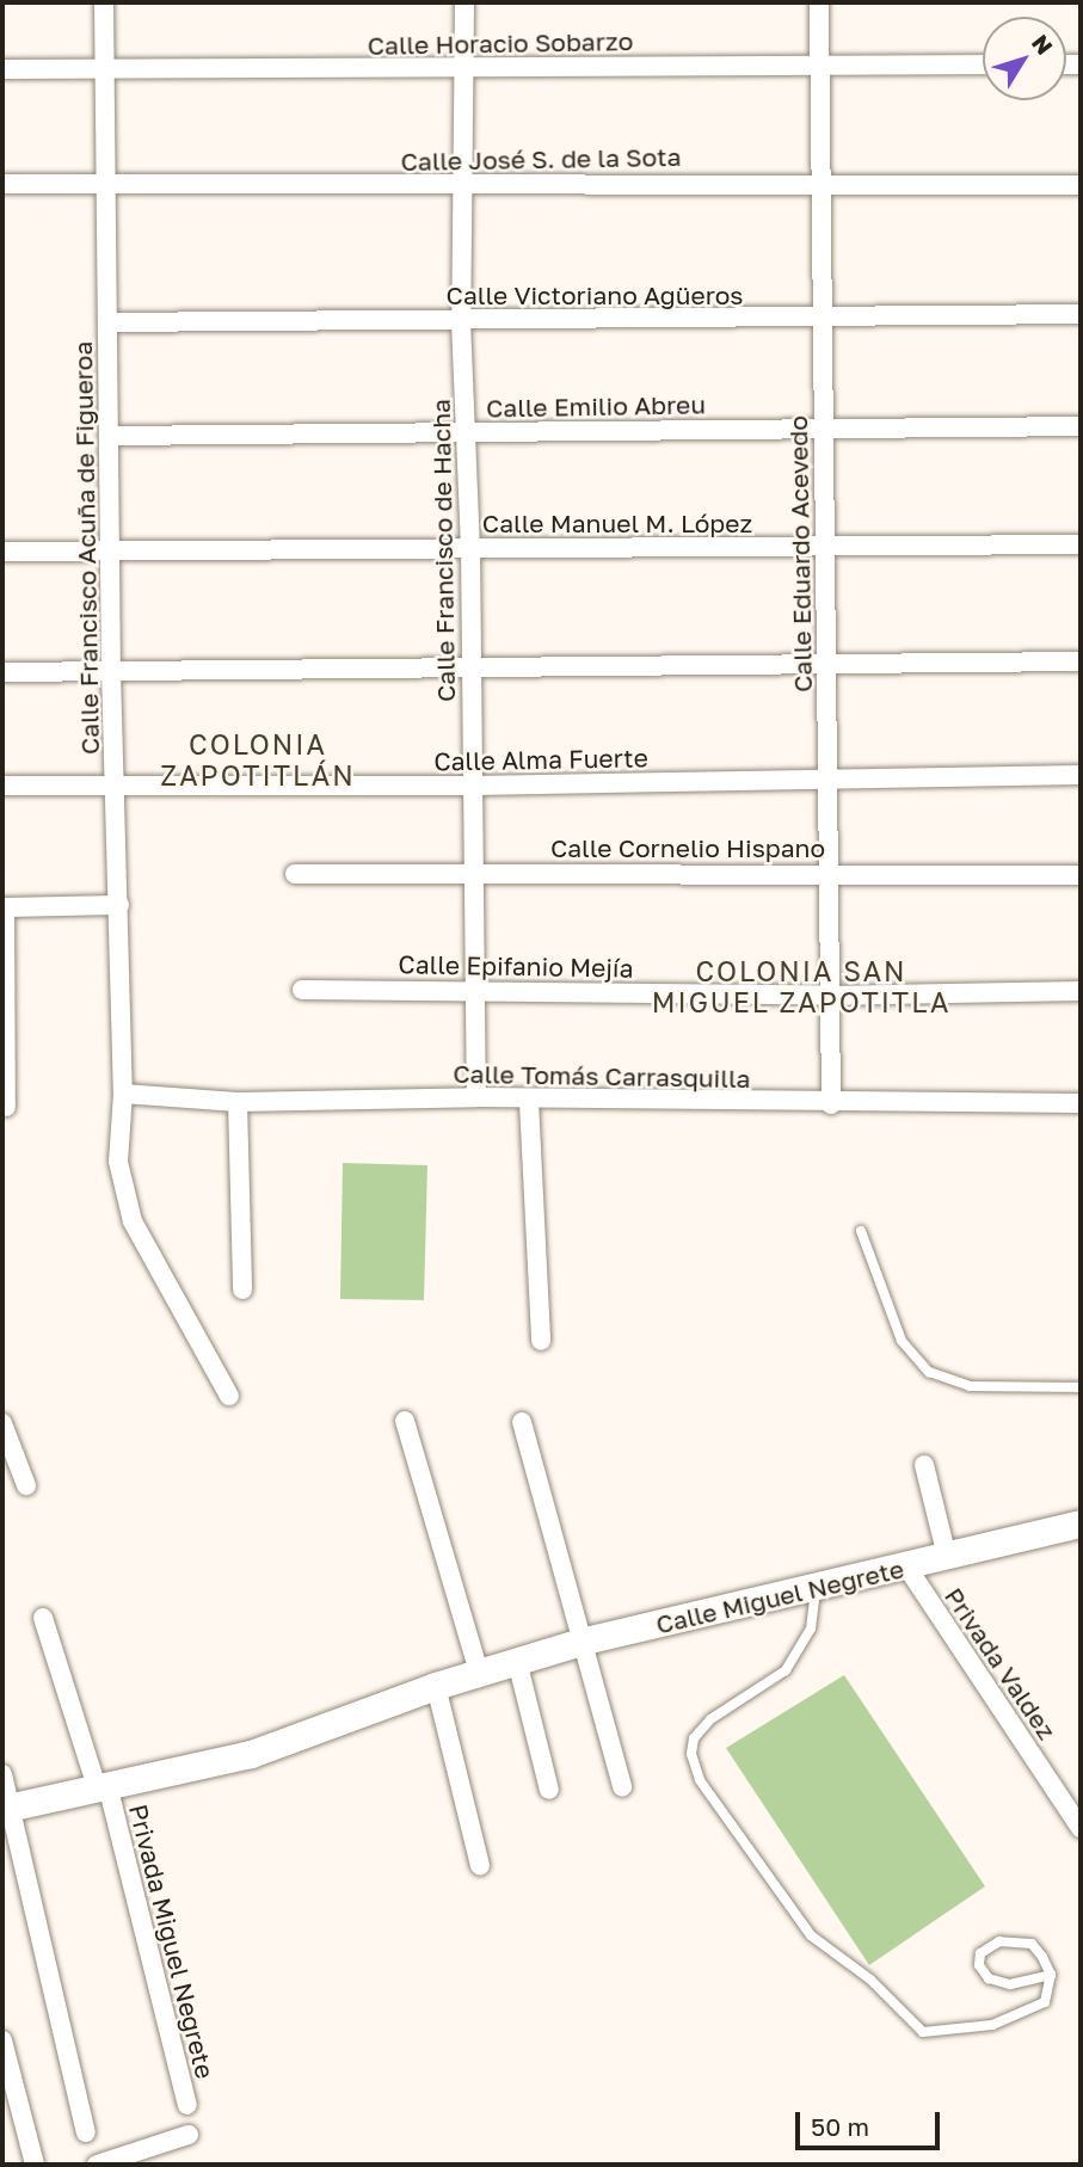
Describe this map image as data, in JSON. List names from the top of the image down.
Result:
{
  "streets": {
    "street": [
      "Calle Horacio Sobarzo",
      "Calle José S. de la Sota",
      "Calle Victoriano Agüeros",
      "Calle Emilio Abreu",
      "Calle Manuel M. López",
      "Calle Francisco Acuña de Figueroa",
      "Calle Francisco de Hacha",
      "Calle Eduardo Acevedo",
      "Calle Alma Fuerte",
      "Calle Cornelio Hispano",
      "Calle Epifanio Mejía",
      "Calle Tomás Carrasquilla",
      "Calle Miguel Negrete",
      "Privada Valdez",
      "Privada Miguel Negrete"
    ]
  },
  "crossings": [
    ["Calle Horacio Sobarzo", "Calle Francisco Acuña de Figueroa"],
    ["Calle Horacio Sobarzo", "Calle Francisco de Hacha"],
    ["Calle Horacio Sobarzo", "Calle Eduardo Acevedo"],
    ["Calle José S. de la Sota", "Calle Francisco Acuña de Figueroa"],
    ["Calle José S. de la Sota", "Calle Francisco de Hacha"],
    ["Calle José S. de la Sota", "Calle Eduardo Acevedo"],
    ["Calle Victoriano Agüeros", "Calle Francisco Acuña de Figueroa"],
    ["Calle Victoriano Agüeros", "Calle Francisco de Hacha"],
    ["Calle Victoriano Agüeros", "Calle Eduardo Acevedo"],
    ["Calle Emilio Abreu", "Calle Francisco Acuña de Figueroa"],
    ["Calle Emilio Abreu", "Calle Francisco de Hacha"],
    ["Calle Emilio Abreu", "Calle Eduardo Acevedo"],
    ["Calle Manuel M. López", "Calle Francisco Acuña de Figueroa"],
    ["Calle Manuel M. López", "Calle Francisco de Hacha"],
    ["Calle Manuel M. López", "Calle Eduardo Acevedo"],
    ["Calle Francisco Acuña de Figueroa", "Calle Alma Fuerte"],
    ["Calle Francisco Acuña de Figueroa", "Calle Tomás Carrasquilla"],
    ["Calle Francisco de Hacha", "Calle Alma Fuerte"],
    ["Calle Francisco de Hacha", "Calle Cornelio Hispano"],
    ["Calle Francisco de Hacha", "Calle Epifanio Mejía"],
    ["Calle Francisco de Hacha", "Calle Tomás Carrasquilla"],
    ["Calle Eduardo Acevedo", "Calle Alma Fuerte"],
    ["Calle Eduardo Acevedo", "Calle Cornelio Hispano"],
    ["Calle Eduardo Acevedo", "Calle Epifanio Mejía"],
    ["Calle Eduardo Acevedo", "Calle Tomás Carrasquilla"],
    ["Calle Miguel Negrete", "Privada Valdez"],
    ["Calle Miguel Negrete", "Privada Miguel Negrete"]
  ],
  "districts": ["COLONIA ZAPOTITLÁN", "COLONIA SAN MIGUEL ZAPOTITLA"],
  "scale_bar": "50 m",
  "north": "top right"
}
